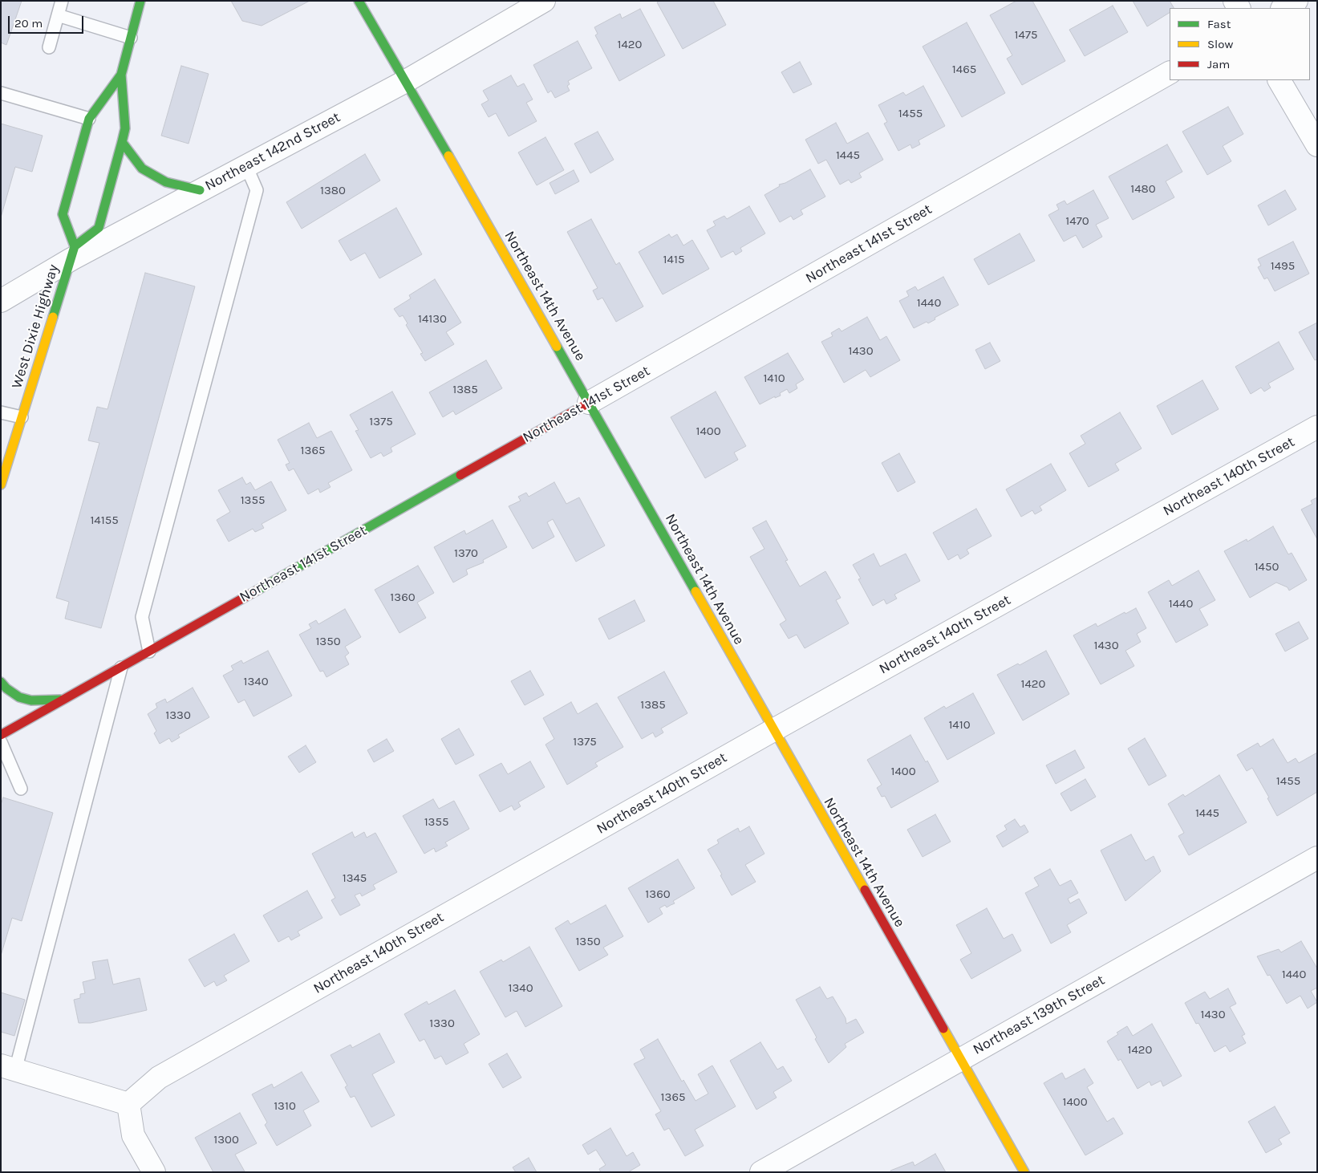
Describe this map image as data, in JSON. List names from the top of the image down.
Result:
{
  "streets": {
    "street": [
      "Northeast 142nd Street",
      "Northeast 141st Street",
      "Northeast 14th Avenue",
      "West Dixie Highway",
      "Northeast 140th Street",
      "Northeast 139th Street"
    ]
  },
  "crossings": [
    ["Northeast 142nd Street", "Northeast 14th Avenue"],
    ["Northeast 142nd Street", "West Dixie Highway"],
    ["Northeast 141st Street", "Northeast 14th Avenue"],
    ["Northeast 14th Avenue", "Northeast 140th Street"],
    ["Northeast 14th Avenue", "Northeast 139th Street"]
  ],
  "house_numbers": [
    "1475",
    "1420",
    "1465",
    "1455",
    "1445",
    "1480",
    "1380",
    "1470",
    "1415",
    "1495",
    "1440",
    "14130",
    "1430",
    "1410",
    "1385",
    "1375",
    "1400",
    "1365",
    "1355",
    "14155",
    "1370",
    "1450",
    "1360",
    "1440",
    "1350",
    "1430",
    "1340",
    "1420",
    "1385",
    "1330",
    "1410",
    "1375",
    "1400",
    "1455",
    "1445",
    "1355",
    "1345",
    "1360",
    "1350",
    "1440",
    "1340",
    "1430",
    "1330",
    "1420",
    "1365",
    "1400",
    "1310",
    "1300"
  ],
  "legend": ["Fast", "Slow", "Jam"],
  "scale_bar": "20 m"
}
